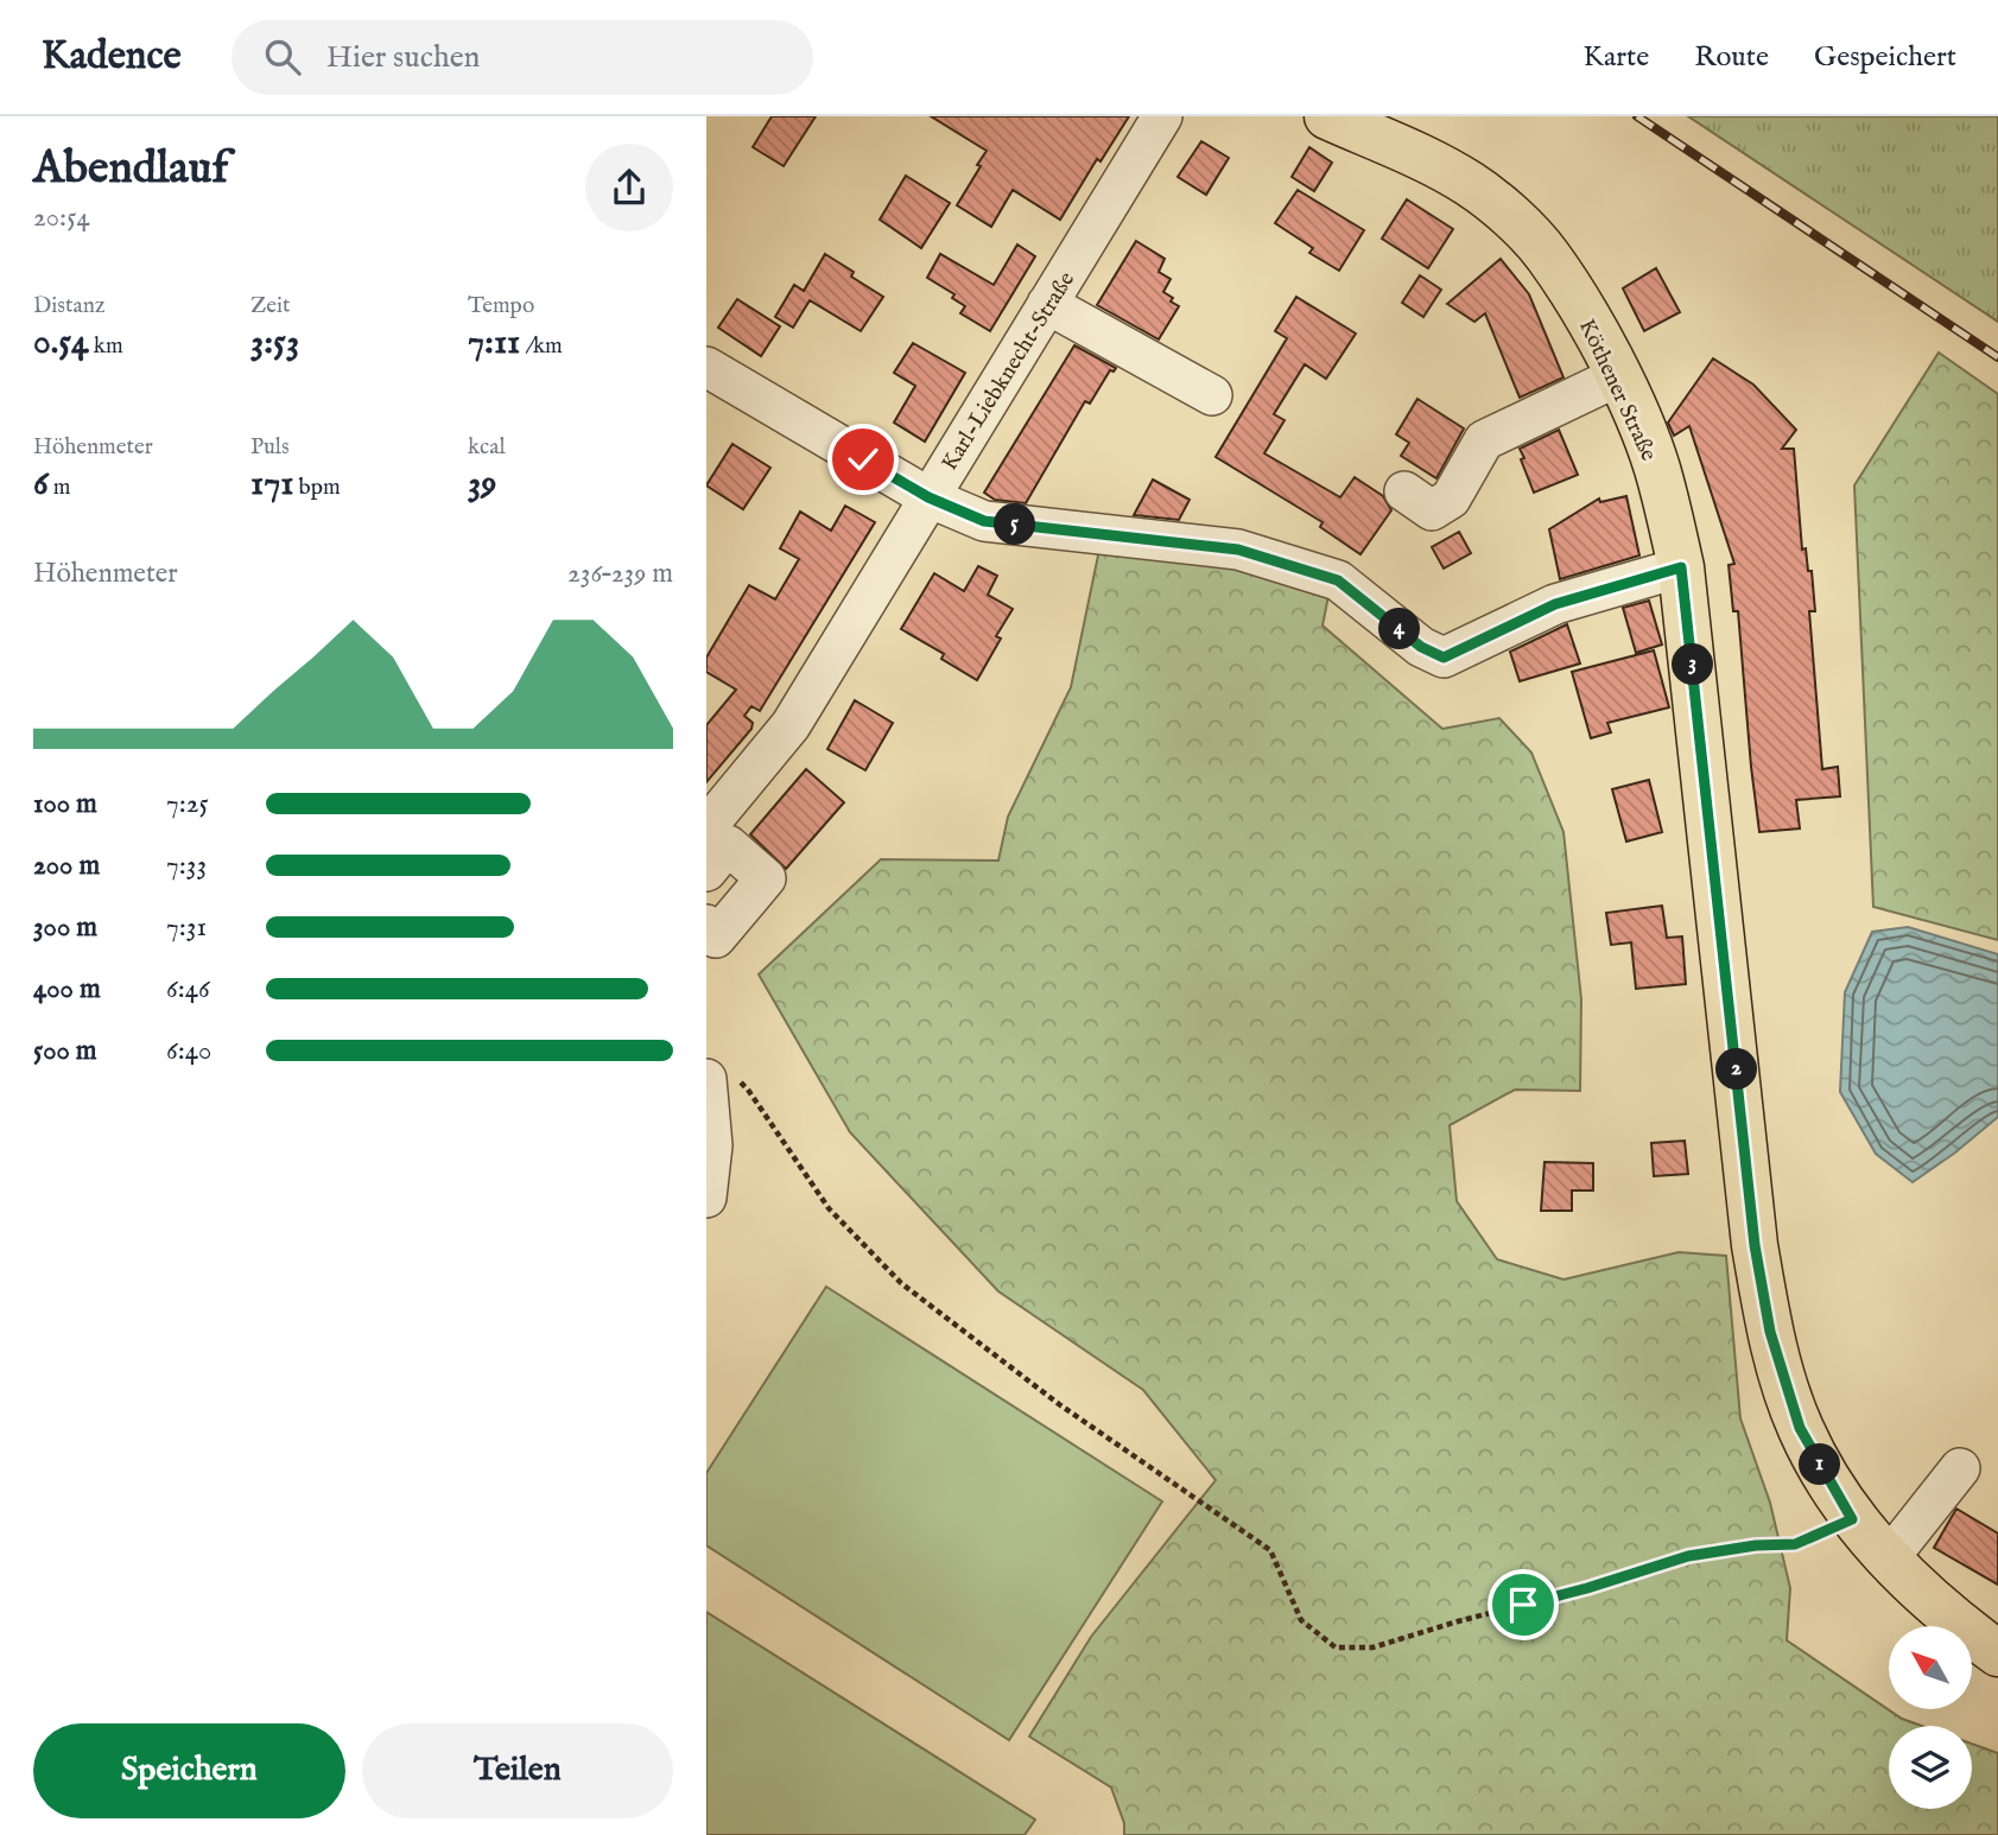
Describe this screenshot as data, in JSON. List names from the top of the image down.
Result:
{
  "streets": {
    "main road": ["Köthener Straße"],
    "street": ["Karl-Liebknecht-Straße"]
  },
  "north": "top left",
  "page": {
    "header": "Kadence",
    "search": "Hier suchen",
    "nav": ["Karte", "Route", "Gespeichert"],
    "heading": ["Abendlauf", "20:54"],
    "stats": [
      ["Distanz", "0.54 km"],
      ["Zeit", "3:53"],
      ["Tempo", "7:11 /km"],
      ["Höhenmeter", "6 m"],
      ["Puls", "171 bpm"],
      ["kcal", "39"]
    ],
    "pins": [
      "5",
      "4",
      "3",
      "2",
      "1"
    ],
    "chart": ["Höhenmeter", "236–239 m"],
    "list": [
      {
        "name": "100 m",
        "note": "7:25"
      },
      {
        "name": "200 m",
        "note": "7:33"
      },
      {
        "name": "300 m",
        "note": "7:31"
      },
      {
        "name": "400 m",
        "note": "6:46"
      },
      {
        "name": "500 m",
        "note": "6:40"
      }
    ],
    "buttons": ["Speichern", "Teilen"]
  }
}
